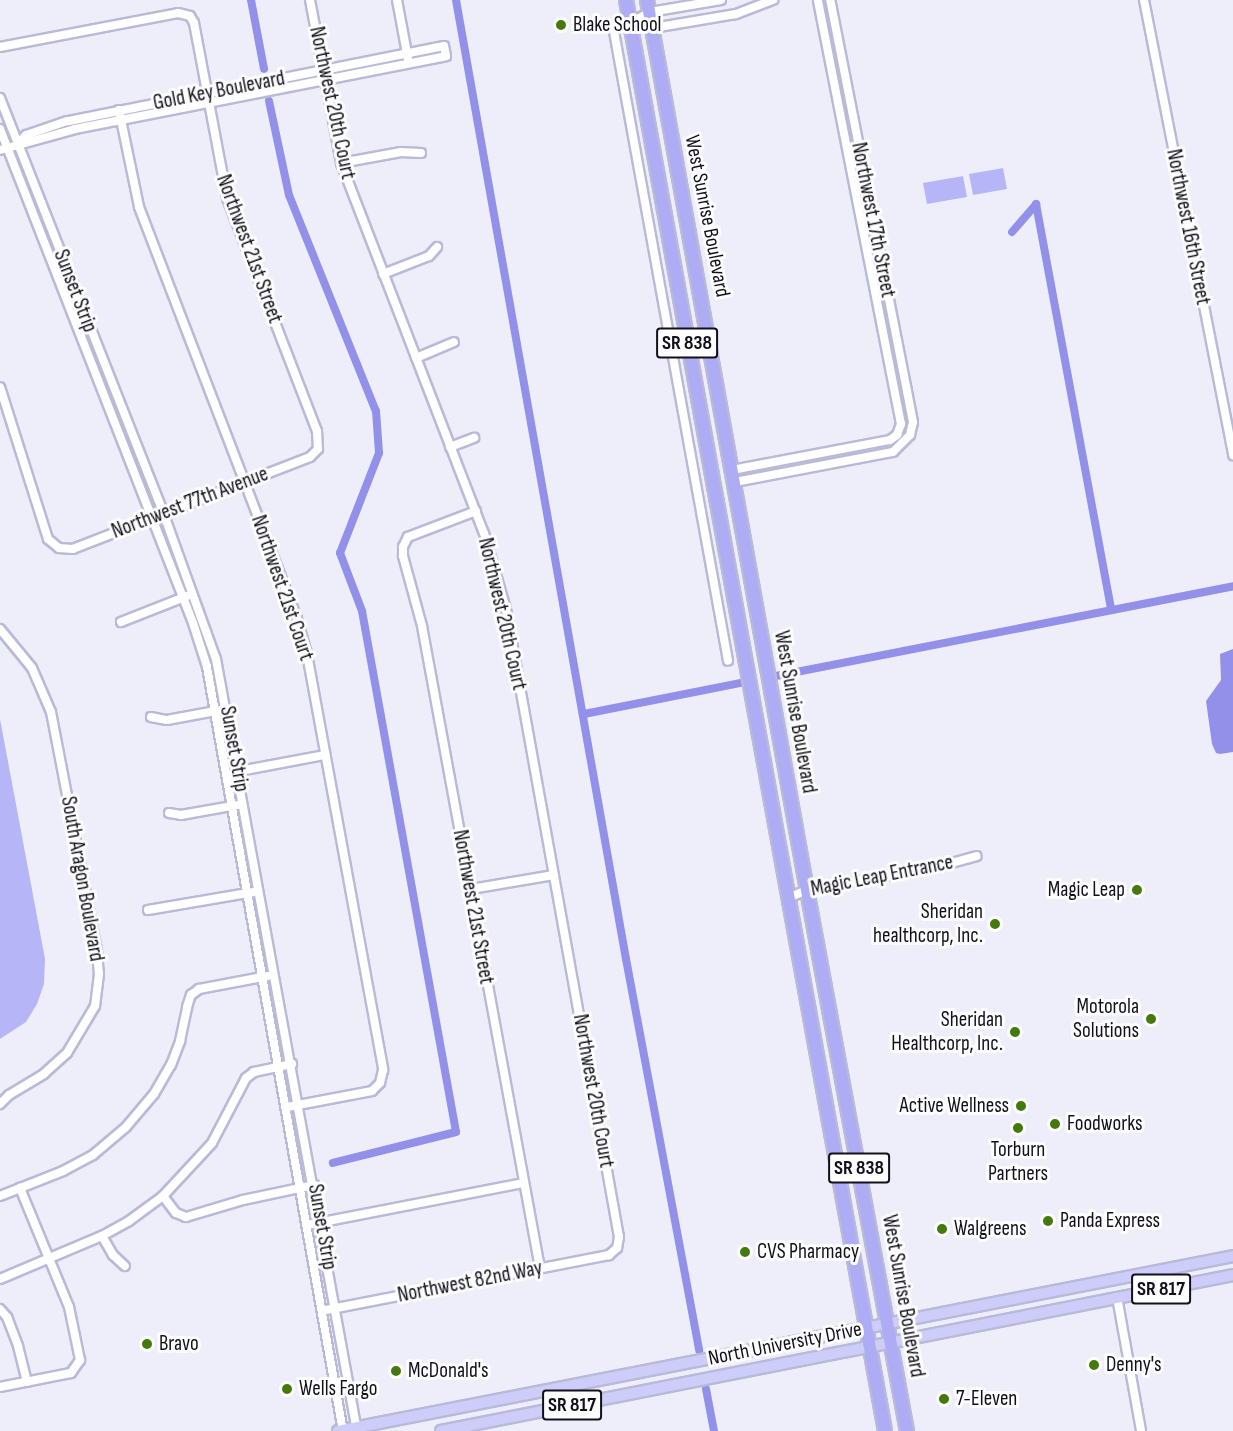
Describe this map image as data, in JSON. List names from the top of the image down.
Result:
{
  "streets": {
    "highway": ["West Sunrise Boulevard", "SR 838"],
    "main road": ["SR 817", "North University Drive"],
    "street": [
      "Gold Key Boulevard",
      "Northwest 20th Court",
      "Northwest 17th Street",
      "Northwest 16th Street",
      "Northwest 21st Street",
      "Sunset Strip",
      "Northwest 77th Avenue",
      "Northwest 21st Court",
      "Magic Leap Entrance",
      "South Aragon Boulevard",
      "Northwest 82nd Way"
    ]
  },
  "crossings": [
    ["Gold Key Boulevard", "Northwest 20th Court"],
    ["Gold Key Boulevard", "Northwest 21st Street"],
    ["Gold Key Boulevard", "Sunset Strip"],
    ["Gold Key Boulevard", "Northwest 21st Court"],
    ["Northwest 20th Court", "Northwest 21st Street"],
    ["Northwest 20th Court", "Northwest 82nd Way"],
    ["West Sunrise Boulevard", "Northwest 17th Street"],
    ["West Sunrise Boulevard", "Magic Leap Entrance"],
    ["West Sunrise Boulevard", "North University Drive"],
    ["Northwest 21st Street", "Northwest 77th Avenue"],
    ["Northwest 21st Street", "Northwest 82nd Way"],
    ["Sunset Strip", "Northwest 77th Avenue"],
    ["Sunset Strip", "Northwest 21st Court"],
    ["Sunset Strip", "Northwest 82nd Way"],
    ["Sunset Strip", "North University Drive"],
    ["Northwest 77th Avenue", "Northwest 21st Court"]
  ],
  "places": [
    "Blake School",
    "Magic Leap",
    "Sheridan healthcorp, Inc.",
    "Motorola Solutions",
    "Sheridan Healthcorp, Inc.",
    "Active Wellness",
    "Foodworks",
    "Torburn Partners",
    "Panda Express",
    "Walgreens",
    "CVS Pharmacy",
    "Bravo",
    "Denny's",
    "McDonald's",
    "Wells Fargo",
    "7-Eleven"
  ]
}
